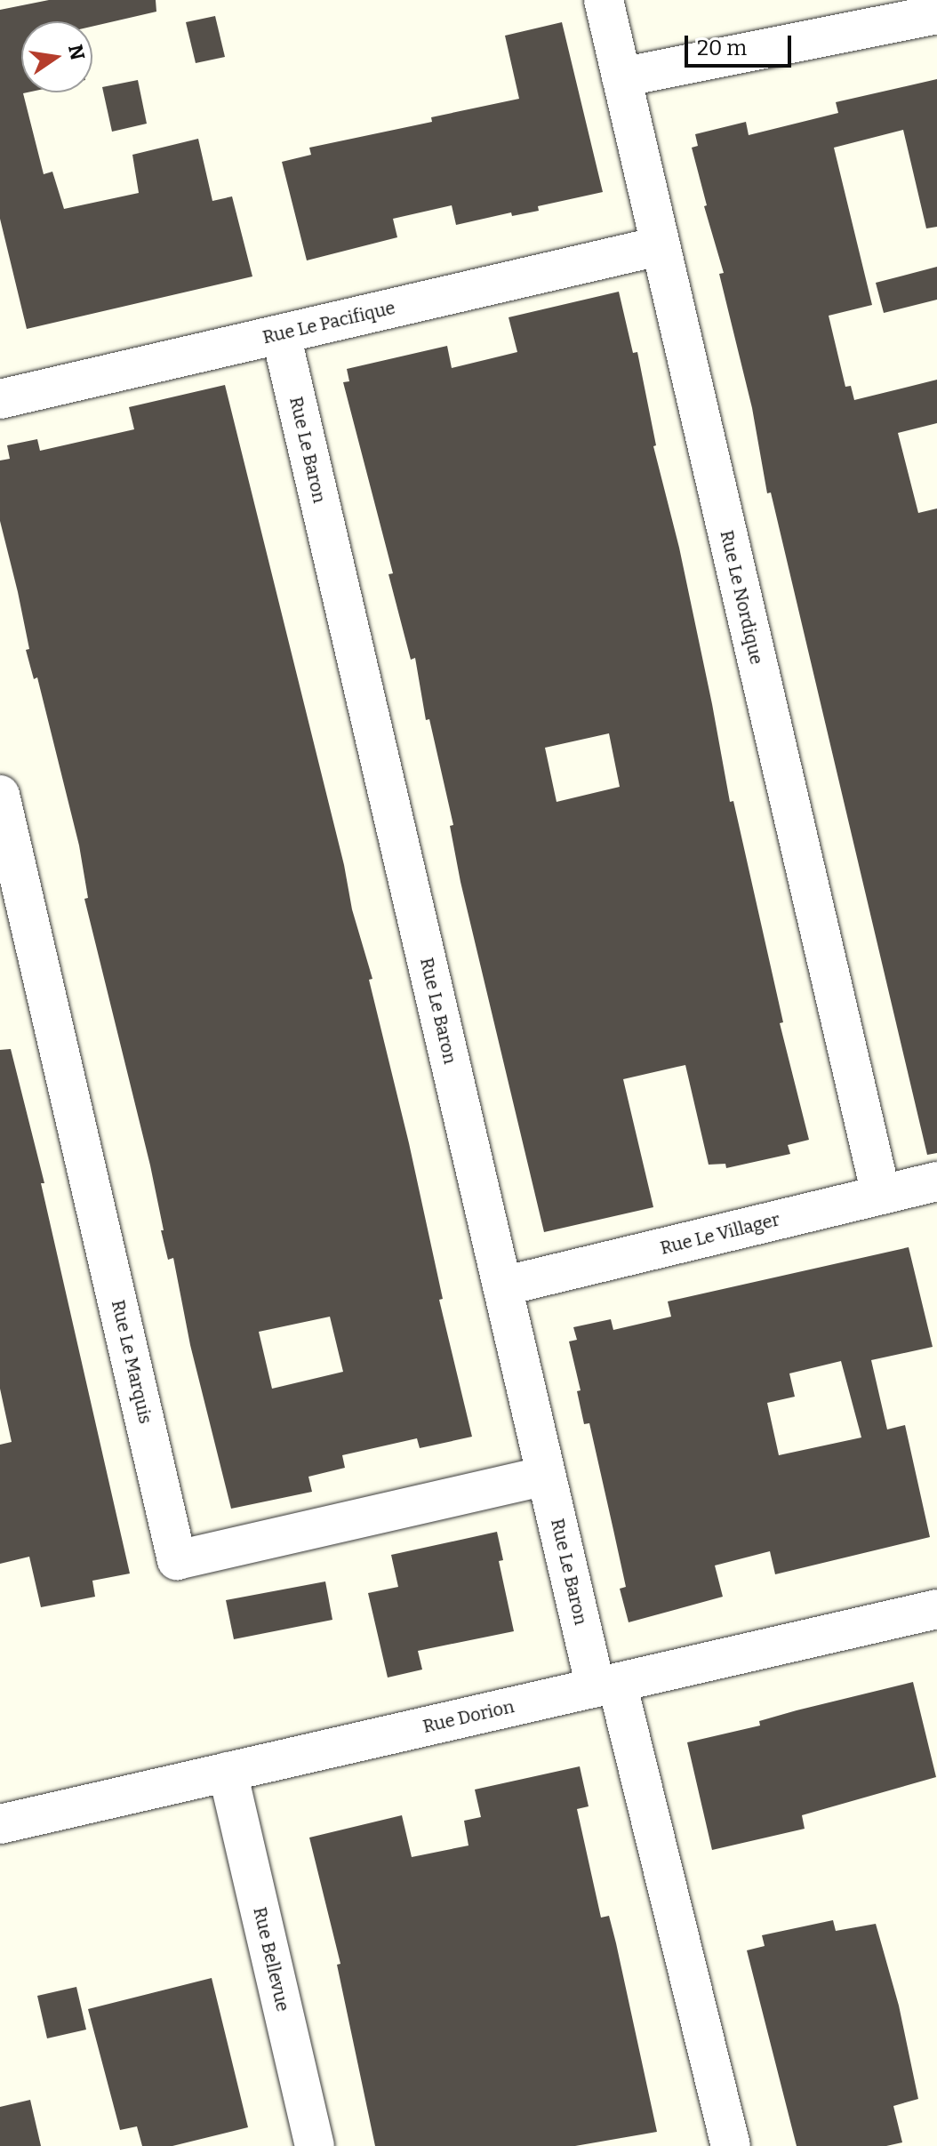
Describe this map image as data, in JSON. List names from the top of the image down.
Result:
{
  "streets": {
    "street": [
      "Rue Le Pacifique",
      "Rue Le Baron",
      "Rue Le Nordique",
      "Rue Le Villager",
      "Rue Le Marquis",
      "Rue Dorion",
      "Rue Bellevue"
    ]
  },
  "crossings": [
    ["Rue Le Pacifique", "Rue Le Baron"],
    ["Rue Le Pacifique", "Rue Le Nordique"],
    ["Rue Le Baron", "Rue Le Villager"],
    ["Rue Le Baron", "Rue Le Marquis"],
    ["Rue Le Baron", "Rue Dorion"],
    ["Rue Le Nordique", "Rue Le Villager"],
    ["Rue Dorion", "Rue Bellevue"]
  ],
  "scale_bar": "20 m",
  "north": "right"
}
